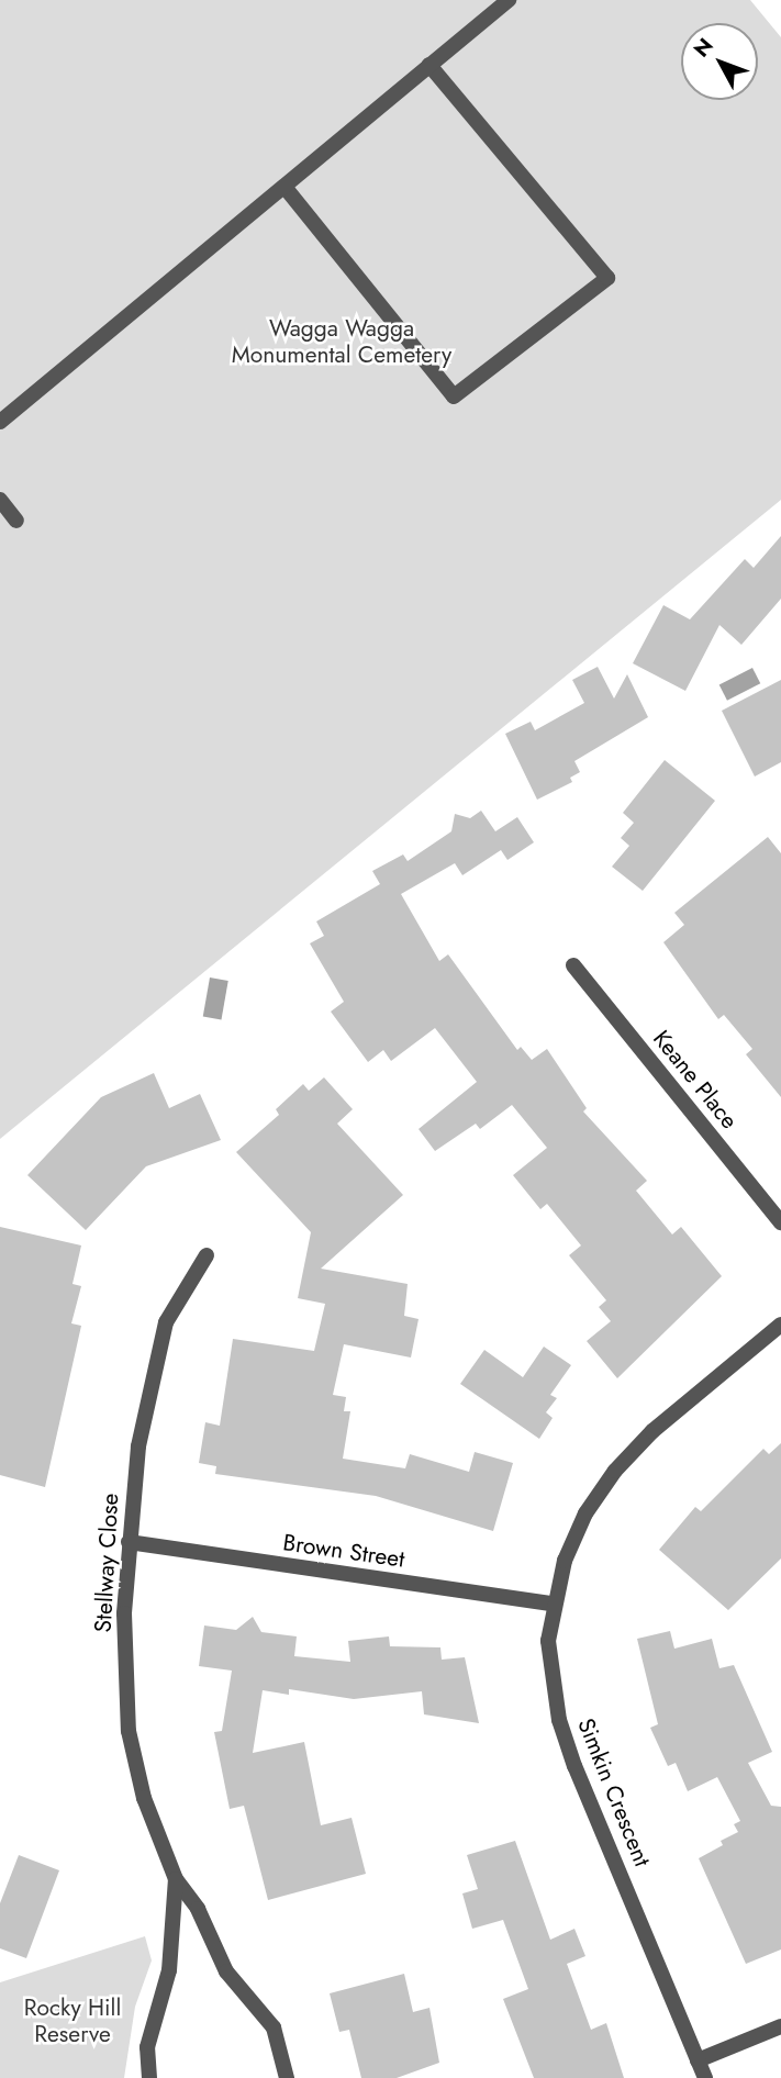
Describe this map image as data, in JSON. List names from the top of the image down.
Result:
{
  "streets": {
    "street": [
      "Keane Place",
      "Brown Street",
      "Stellway Close",
      "Simkin Crescent"
    ]
  },
  "crossings": [
    ["Brown Street", "Stellway Close"],
    ["Brown Street", "Simkin Crescent"]
  ],
  "parks": ["Wagga Wagga Monumental Cemetery", "Rocky Hill Reserve"],
  "north": "top left"
}
